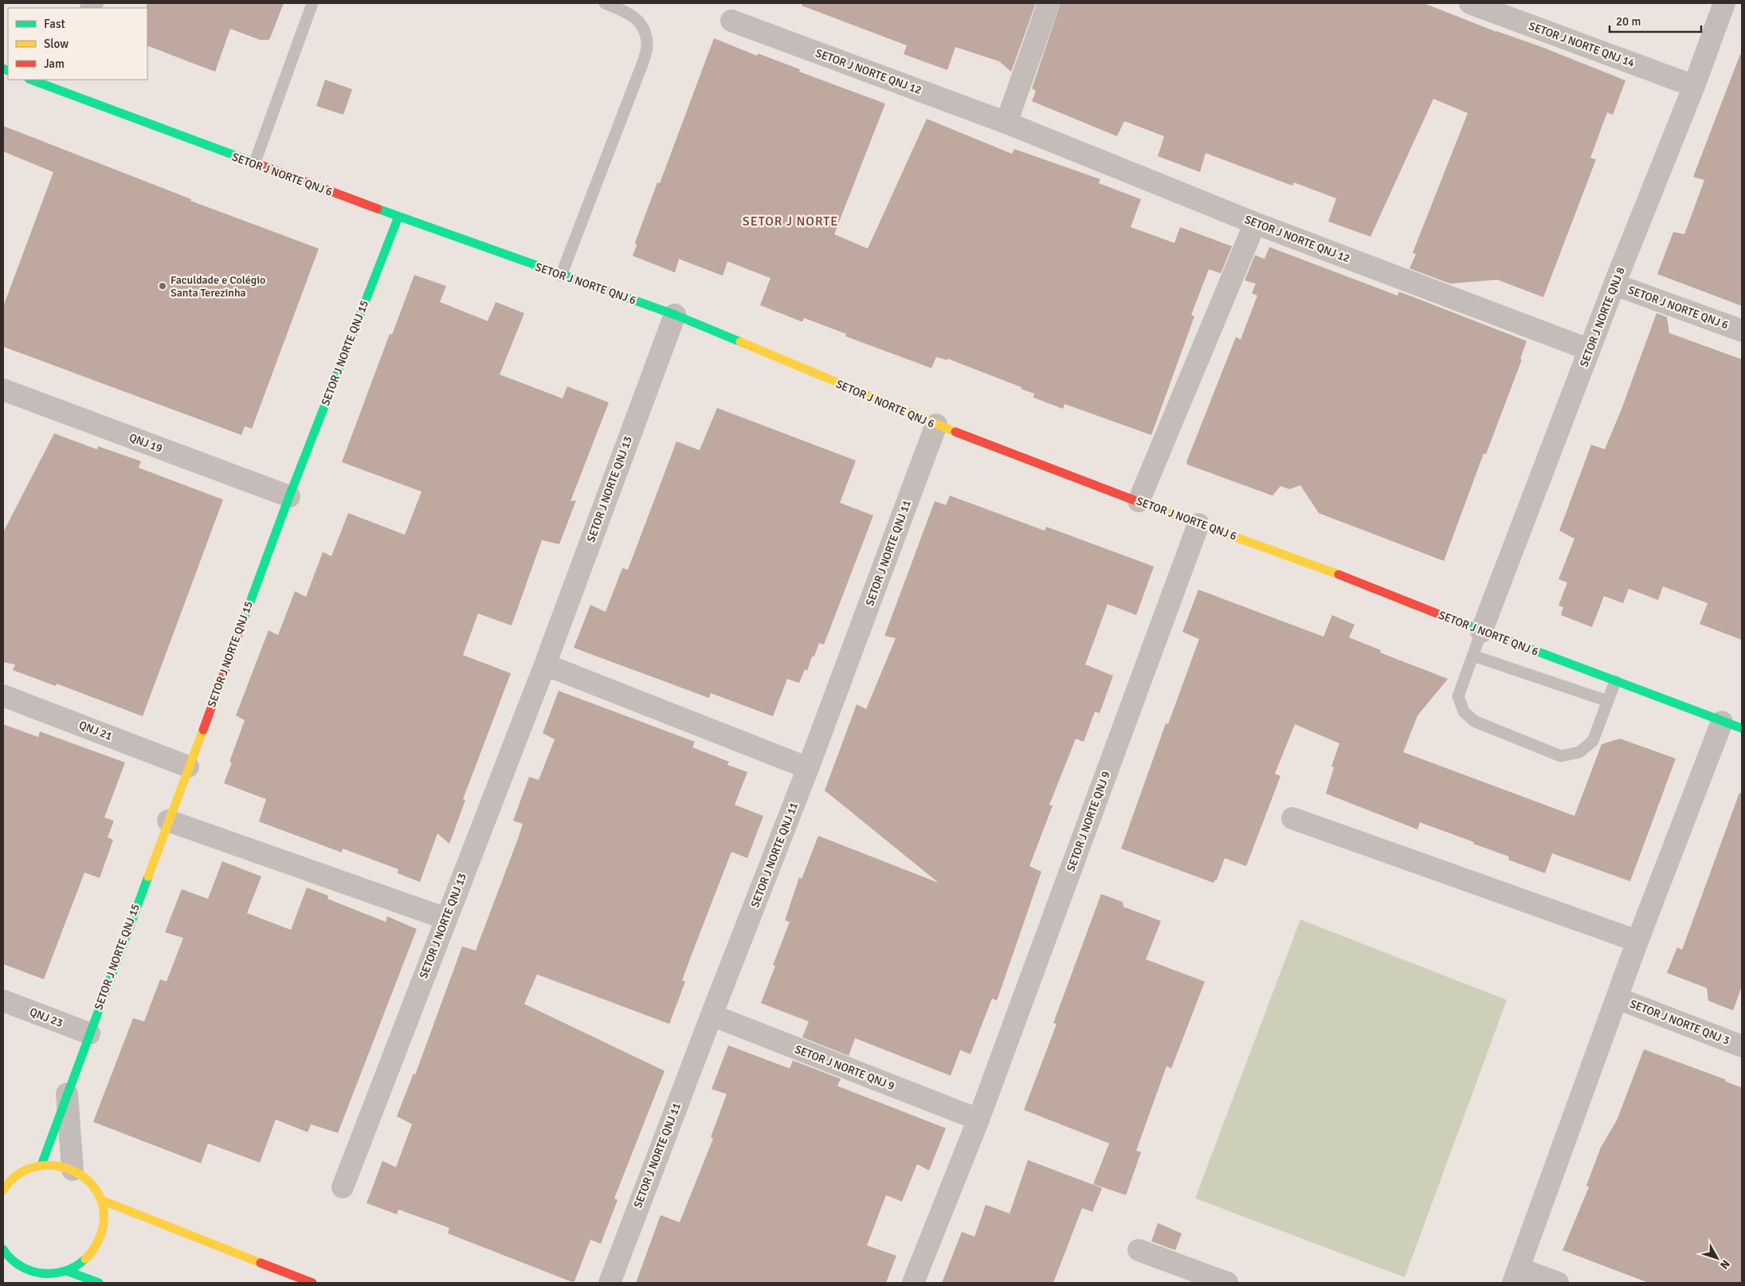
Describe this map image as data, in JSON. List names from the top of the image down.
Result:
{
  "streets": {
    "main road": ["SETOR J NORTE QNJ 6", "SETOR J NORTE QNJ 15"],
    "street": [
      "SETOR J NORTE QNJ 14",
      "SETOR J NORTE QNJ 12",
      "SETOR J NORTE QNJ 8",
      "QNJ 19",
      "SETOR J NORTE QNJ 13",
      "SETOR J NORTE QNJ 11",
      "QNJ 21",
      "SETOR J NORTE QNJ 9",
      "QNJ 23",
      "SETOR J NORTE QNJ 3"
    ]
  },
  "crossings": [
    ["SETOR J NORTE QNJ 14", "SETOR J NORTE QNJ 8"],
    ["SETOR J NORTE QNJ 12", "SETOR J NORTE QNJ 8"],
    ["SETOR J NORTE QNJ 6", "SETOR J NORTE QNJ 8"],
    ["SETOR J NORTE QNJ 6", "SETOR J NORTE QNJ 15"],
    ["SETOR J NORTE QNJ 6", "SETOR J NORTE QNJ 13"],
    ["SETOR J NORTE QNJ 6", "SETOR J NORTE QNJ 11"],
    ["SETOR J NORTE QNJ 6", "SETOR J NORTE QNJ 9"],
    ["SETOR J NORTE QNJ 15", "QNJ 19"],
    ["SETOR J NORTE QNJ 15", "QNJ 21"],
    ["SETOR J NORTE QNJ 15", "QNJ 23"],
    ["SETOR J NORTE QNJ 11", "SETOR J NORTE QNJ 9"]
  ],
  "districts": ["SETOR J NORTE"],
  "places": ["Faculdade e Colégio Santa Terezinha"],
  "legend": ["Fast", "Slow", "Jam"],
  "scale_bar": "20 m",
  "north": "bottom right"
}
